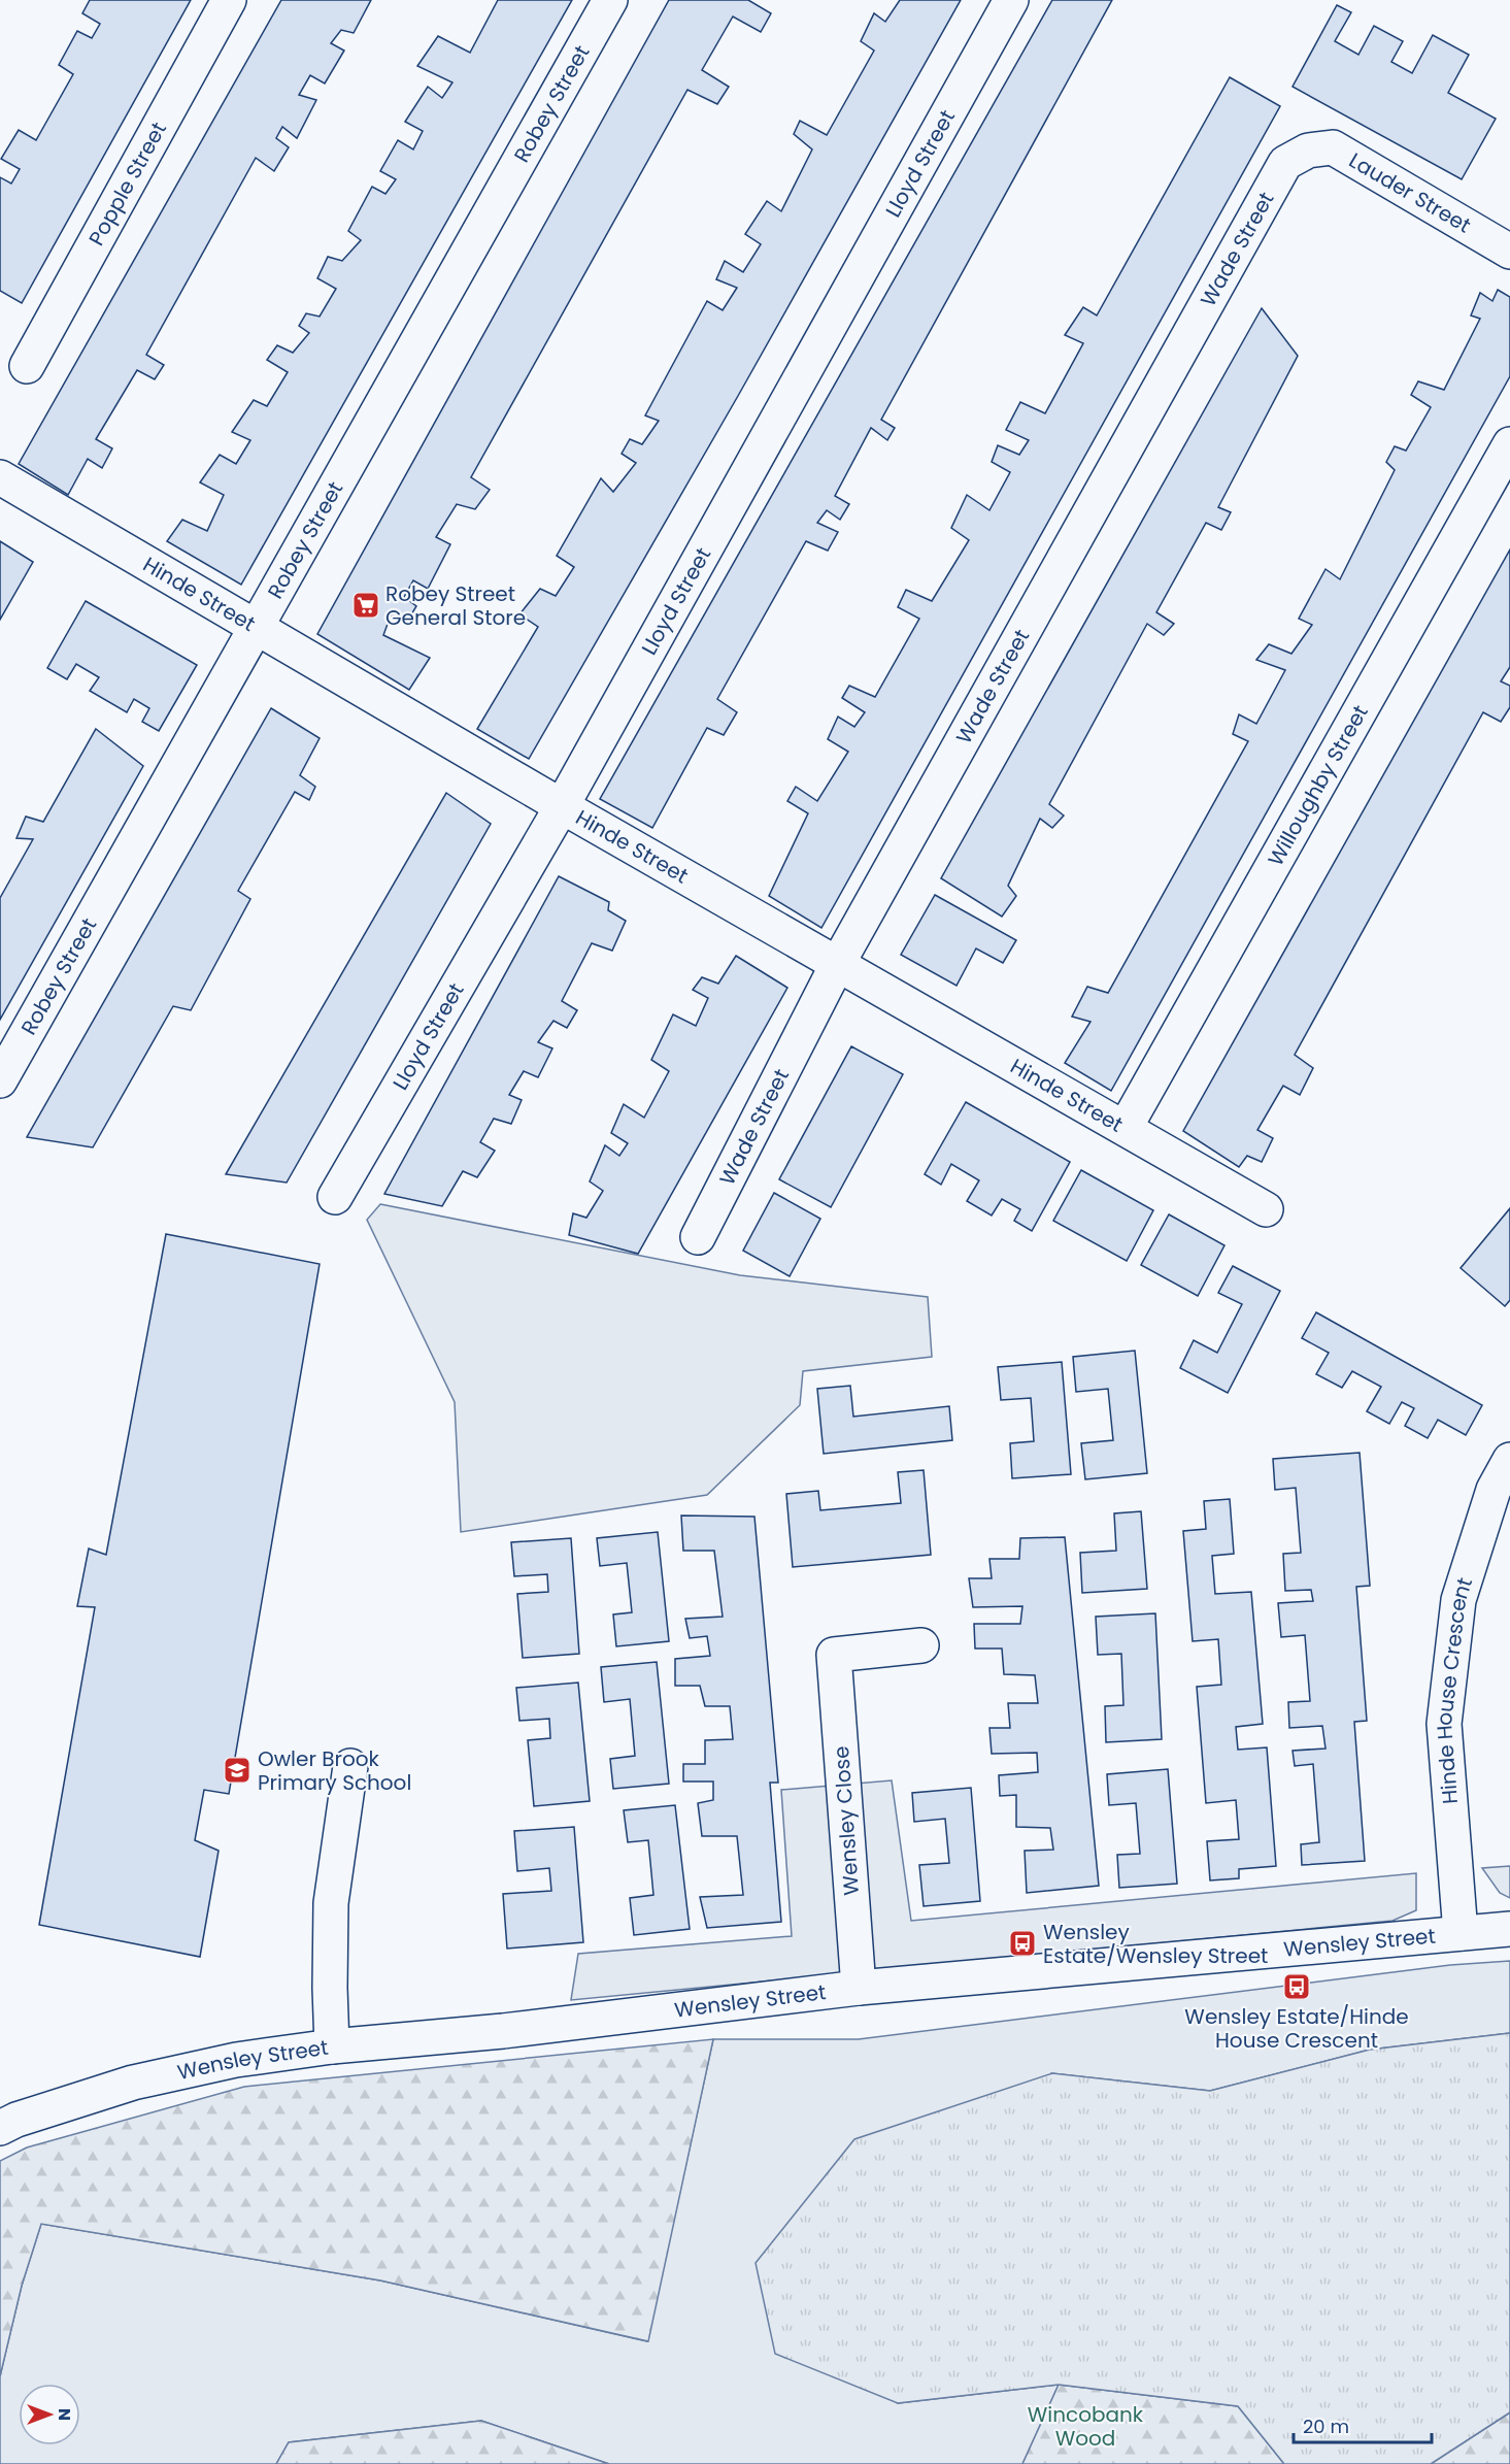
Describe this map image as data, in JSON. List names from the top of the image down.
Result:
{
  "streets": {
    "street": [
      "Robey Street",
      "Lloyd Street",
      "Popple Street",
      "Lauder Street",
      "Wade Street",
      "Hinde Street",
      "Willoughby Street",
      "Hinde House Crescent",
      "Wensley Close",
      "Wensley Street"
    ]
  },
  "crossings": [
    ["Robey Street", "Hinde Street"],
    ["Lloyd Street", "Hinde Street"],
    ["Lauder Street", "Wade Street"],
    ["Wade Street", "Hinde Street"],
    ["Hinde Street", "Willoughby Street"],
    ["Hinde House Crescent", "Wensley Street"],
    ["Wensley Close", "Wensley Street"]
  ],
  "parks": ["Wincobank Wood"],
  "places": {
    "supermarket": ["Robey Street General Store"],
    "school or university": ["Owler Brook Primary School"],
    "bus stop": ["Wensley Estate/Wensley Street", "Wensley Estate/Hinde House Crescent"]
  },
  "scale_bar": "20 m",
  "north": "right"
}
